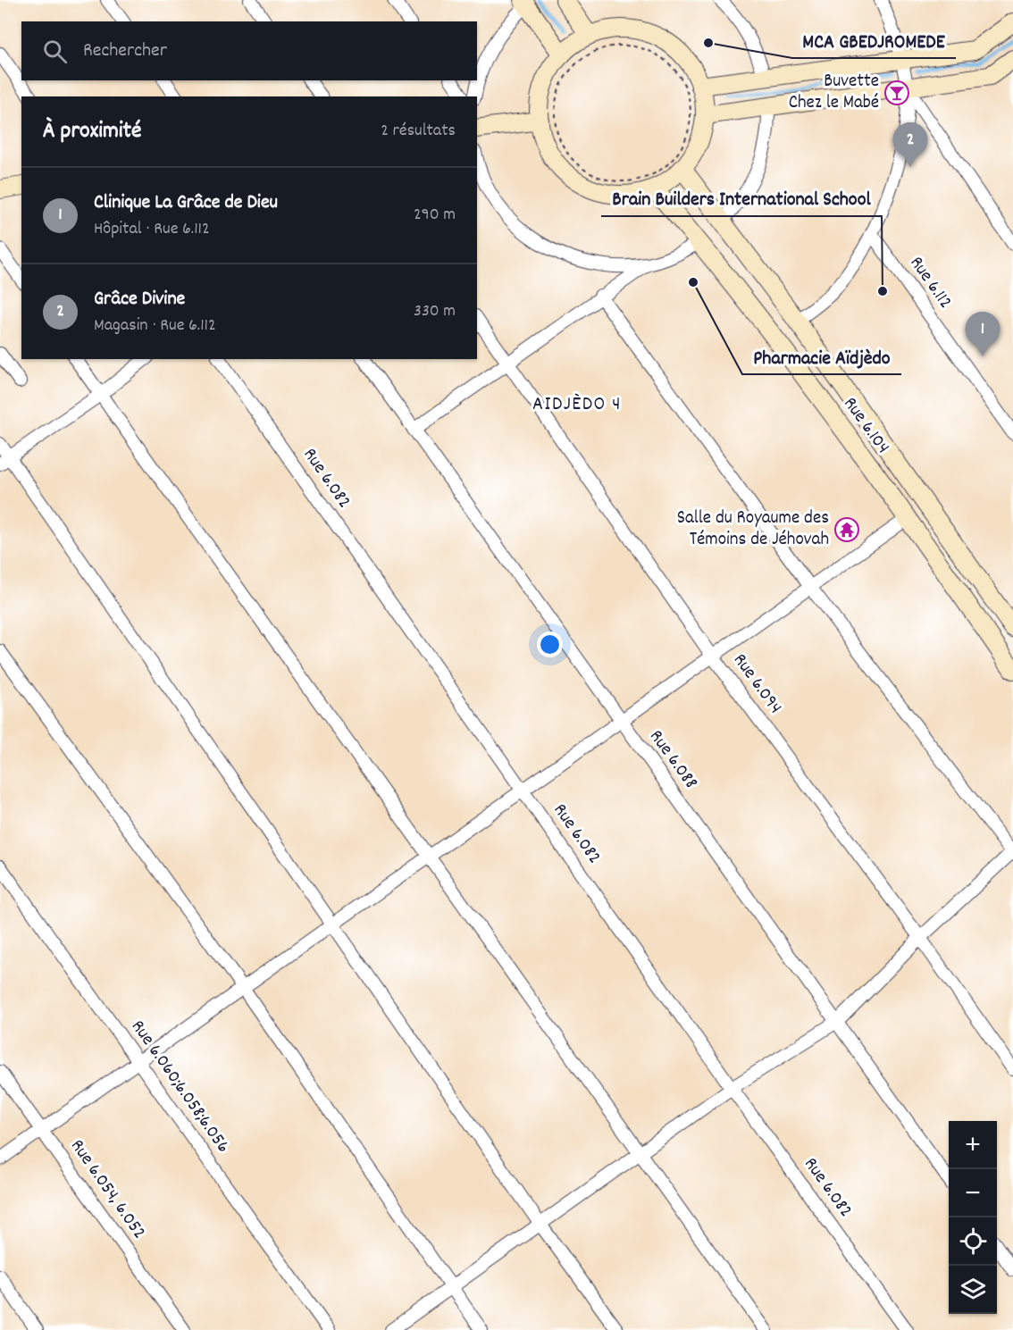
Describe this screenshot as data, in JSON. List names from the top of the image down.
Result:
{
  "streets": {
    "street": [
      "Rue 6.112",
      "Rue 6.104",
      "Rue 6.082",
      "Rue 6.094",
      "Rue 6.088",
      "Rue 6.060;6.058;6.056",
      "Rue 6.054, 6.052"
    ]
  },
  "districts": ["AIDJÈDO 4"],
  "places": {
    "other": ["MCA GBEDJROMEDE", "Pharmacie Aïdjèdo", "Brain Builders International School"],
    "bar": ["Buvette Chez le Mabé"],
    "temple": ["Salle du Royaume des Témoins de Jéhovah"]
  },
  "page": {
    "search": "Rechercher",
    "heading": ["À proximité", "2 résultats"],
    "pins": ["2", "1"],
    "list": [
      {
        "mark": "1",
        "name": "Clinique La Grâce de Dieu",
        "note": "Hôpital · Rue 6.112",
        "value": "290 m"
      },
      {
        "mark": "2",
        "name": "Grâce Divine",
        "note": "Magasin · Rue 6.112",
        "value": "330 m"
      }
    ],
    "map_buttons": ["+", "−"]
  }
}
